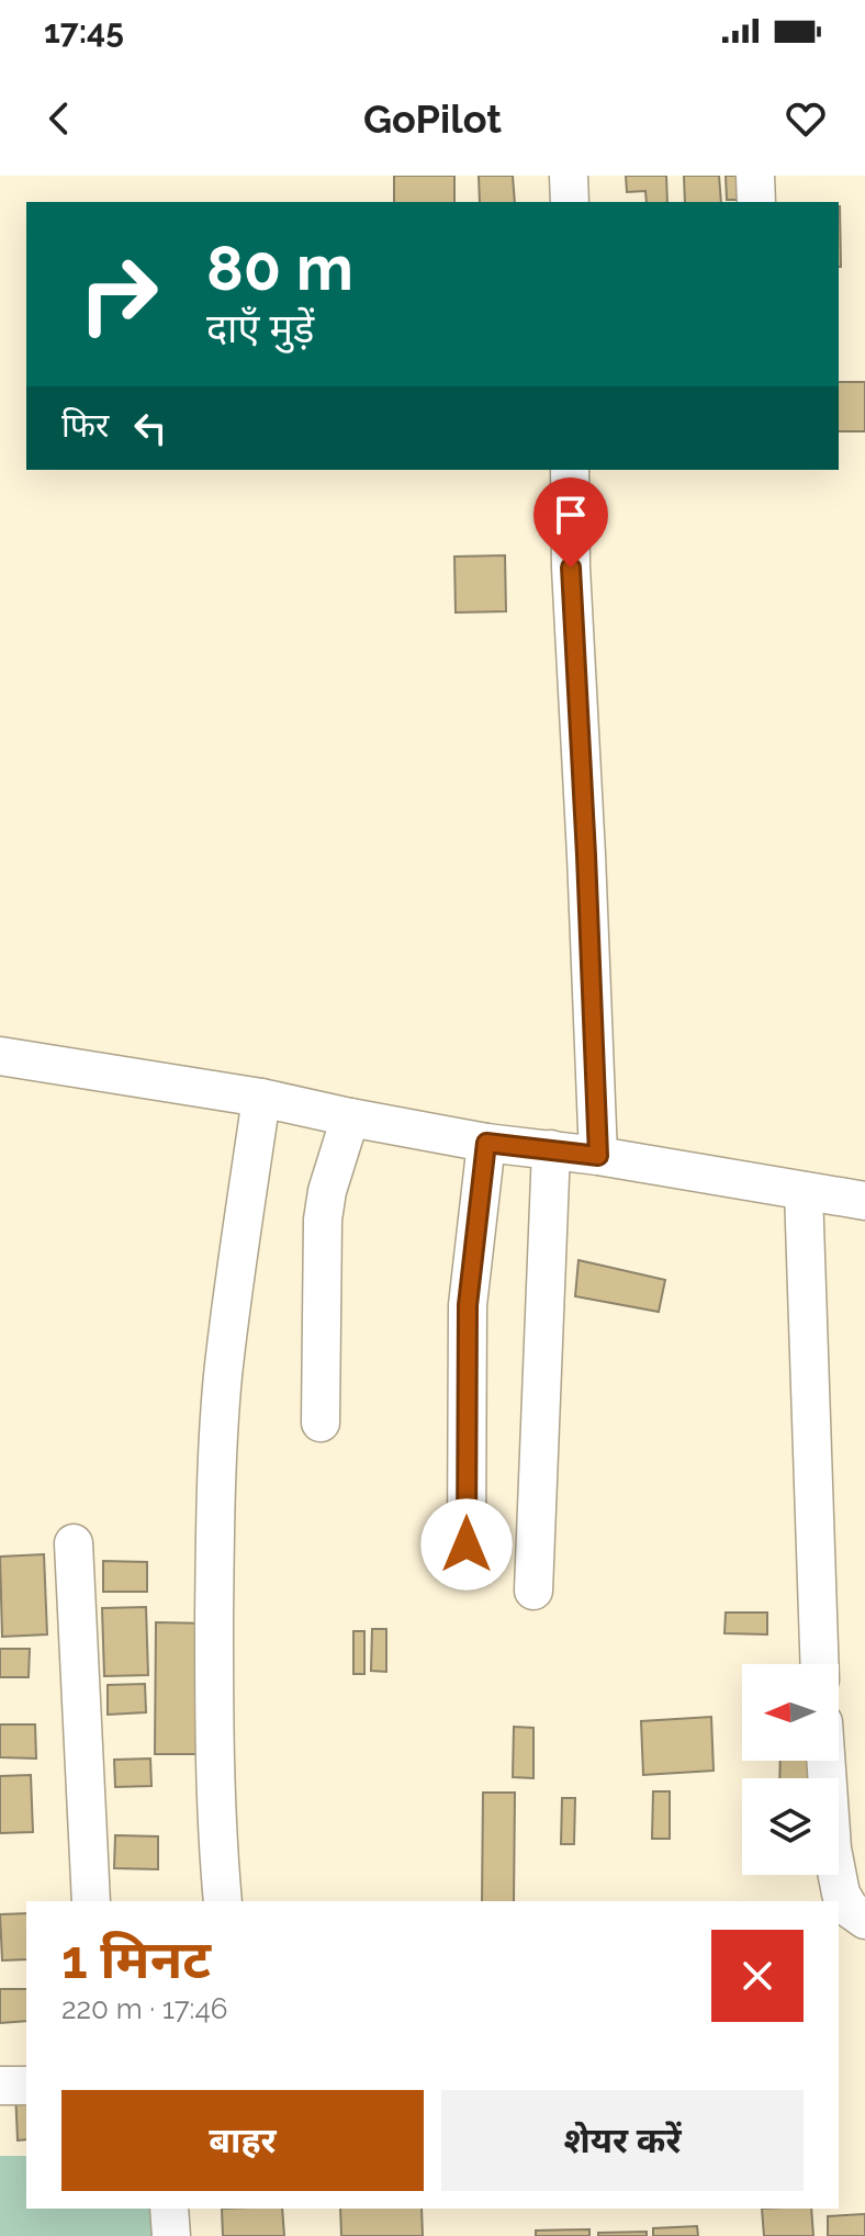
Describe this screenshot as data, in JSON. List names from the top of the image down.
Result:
{
  "north": "left",
  "page": {
    "status": "17:45",
    "header": "GoPilot",
    "turn": ["80 m", "दाएँ मुड़ें"],
    "then": "फिर",
    "heading": ["1 मिनट", "220 m · 17:46"],
    "buttons": ["बाहर", "शेयर करें"]
  }
}
